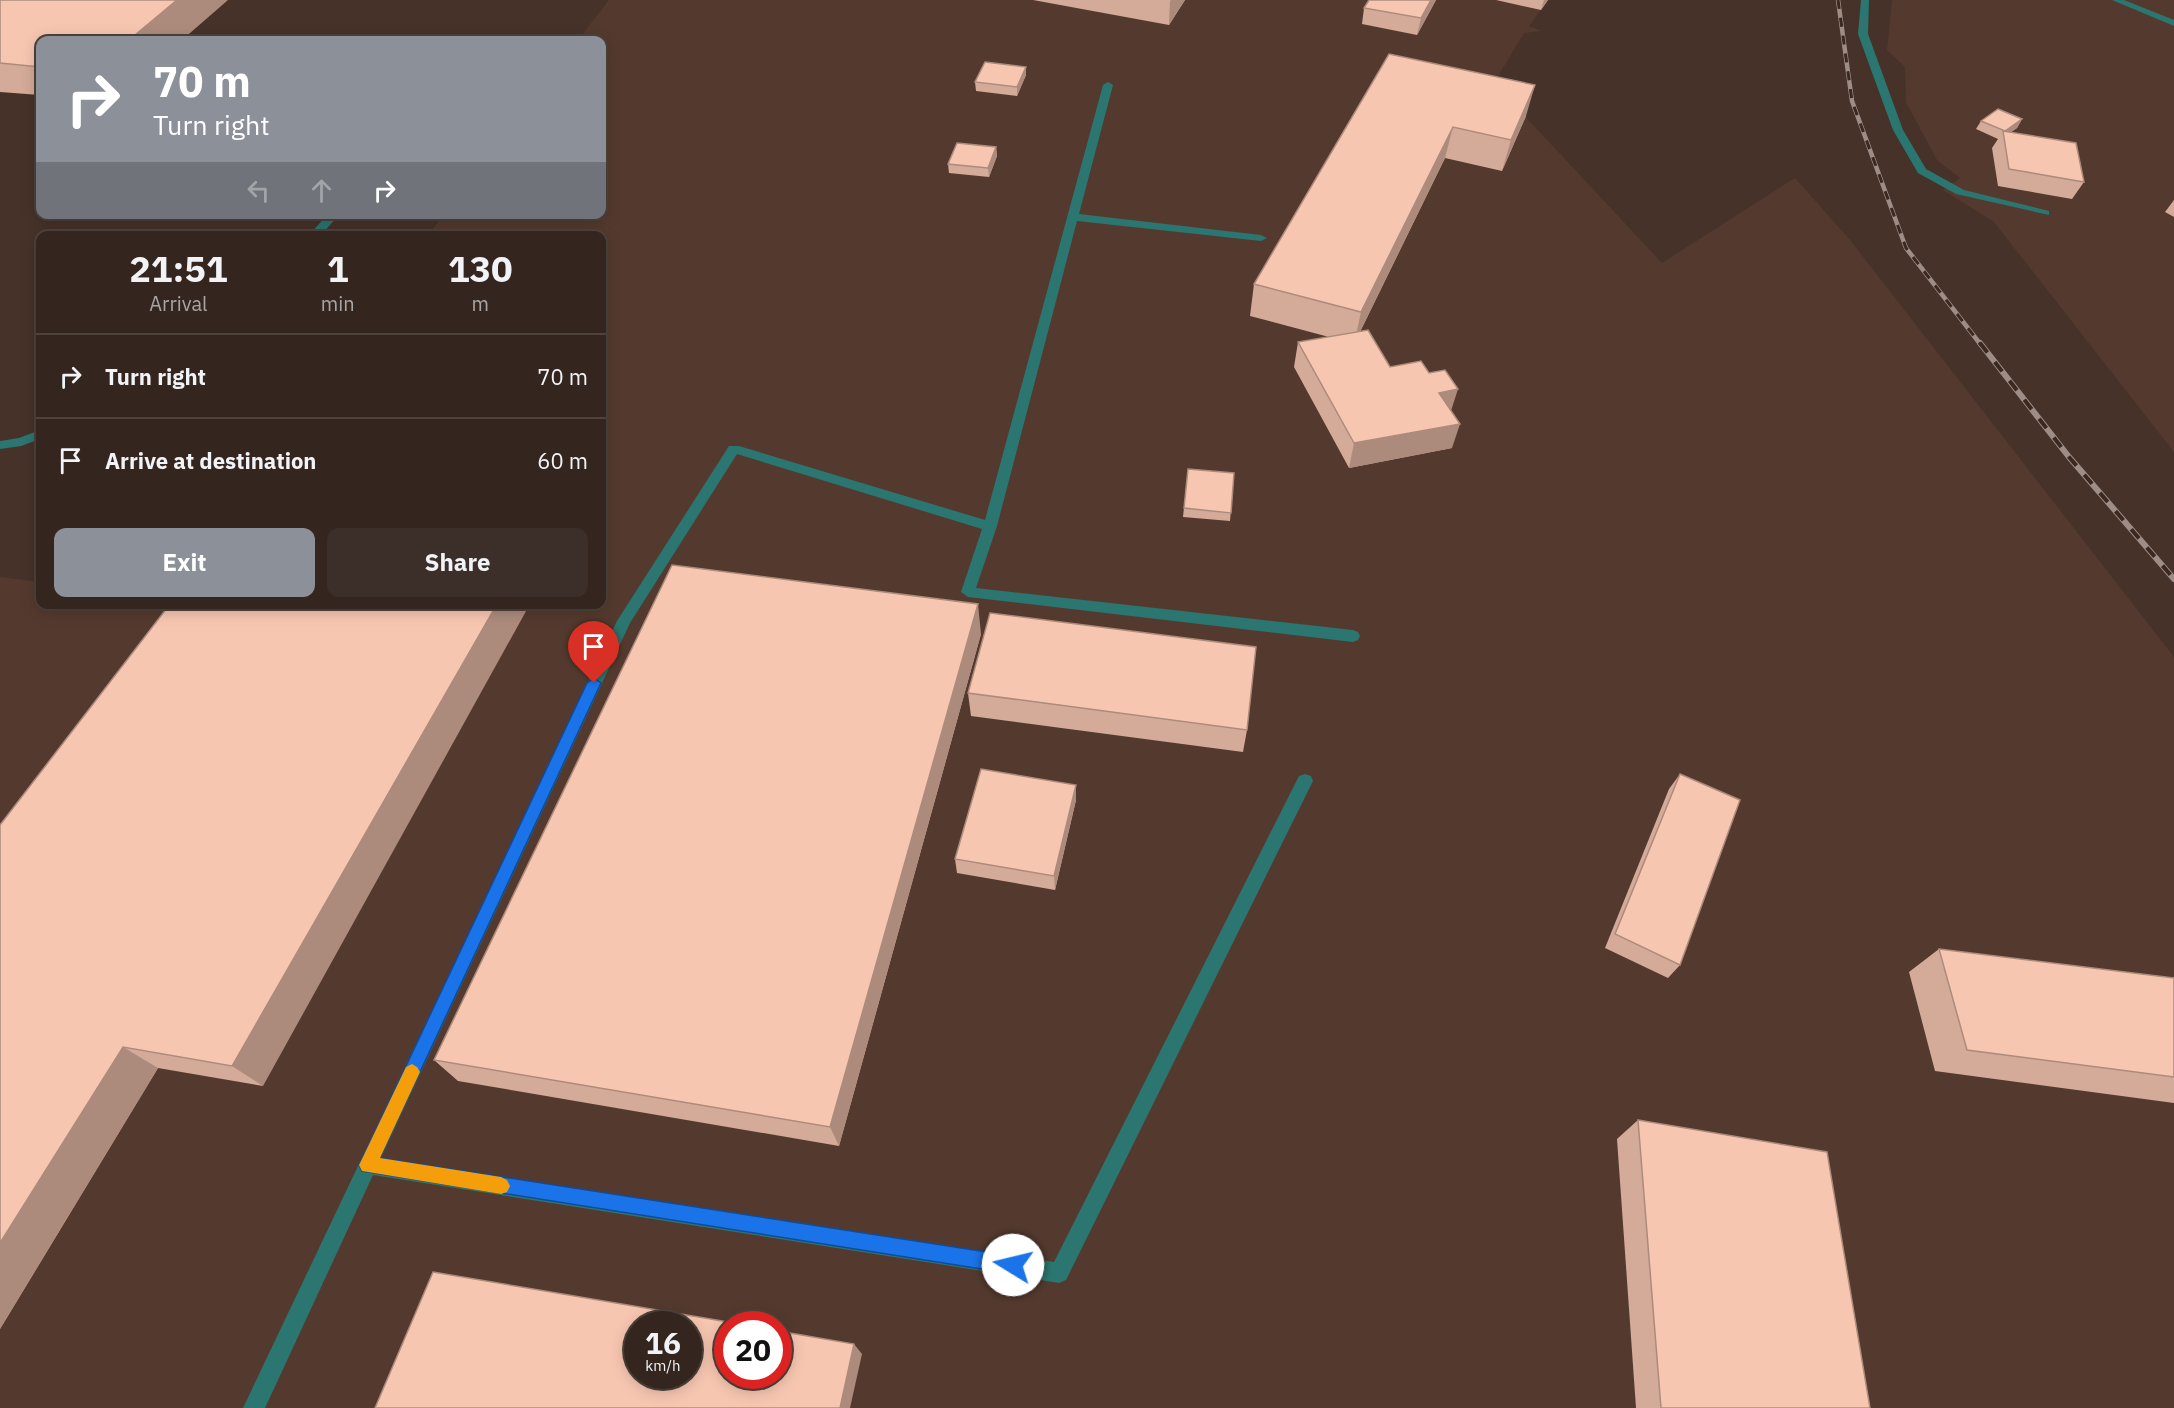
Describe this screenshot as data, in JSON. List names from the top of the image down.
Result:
{
  "page": {
    "turn": ["70 m", "Turn right"],
    "eta": [
      "21:51",
      "Arrival",
      "1",
      "min",
      "130",
      "m"
    ],
    "list": [
      {
        "name": "Turn right",
        "value": "70 m"
      },
      {
        "name": "Arrive at destination",
        "value": "60 m"
      }
    ],
    "buttons": ["Exit", "Share"],
    "speed": "16 km/h",
    "limit": "20"
  }
}
